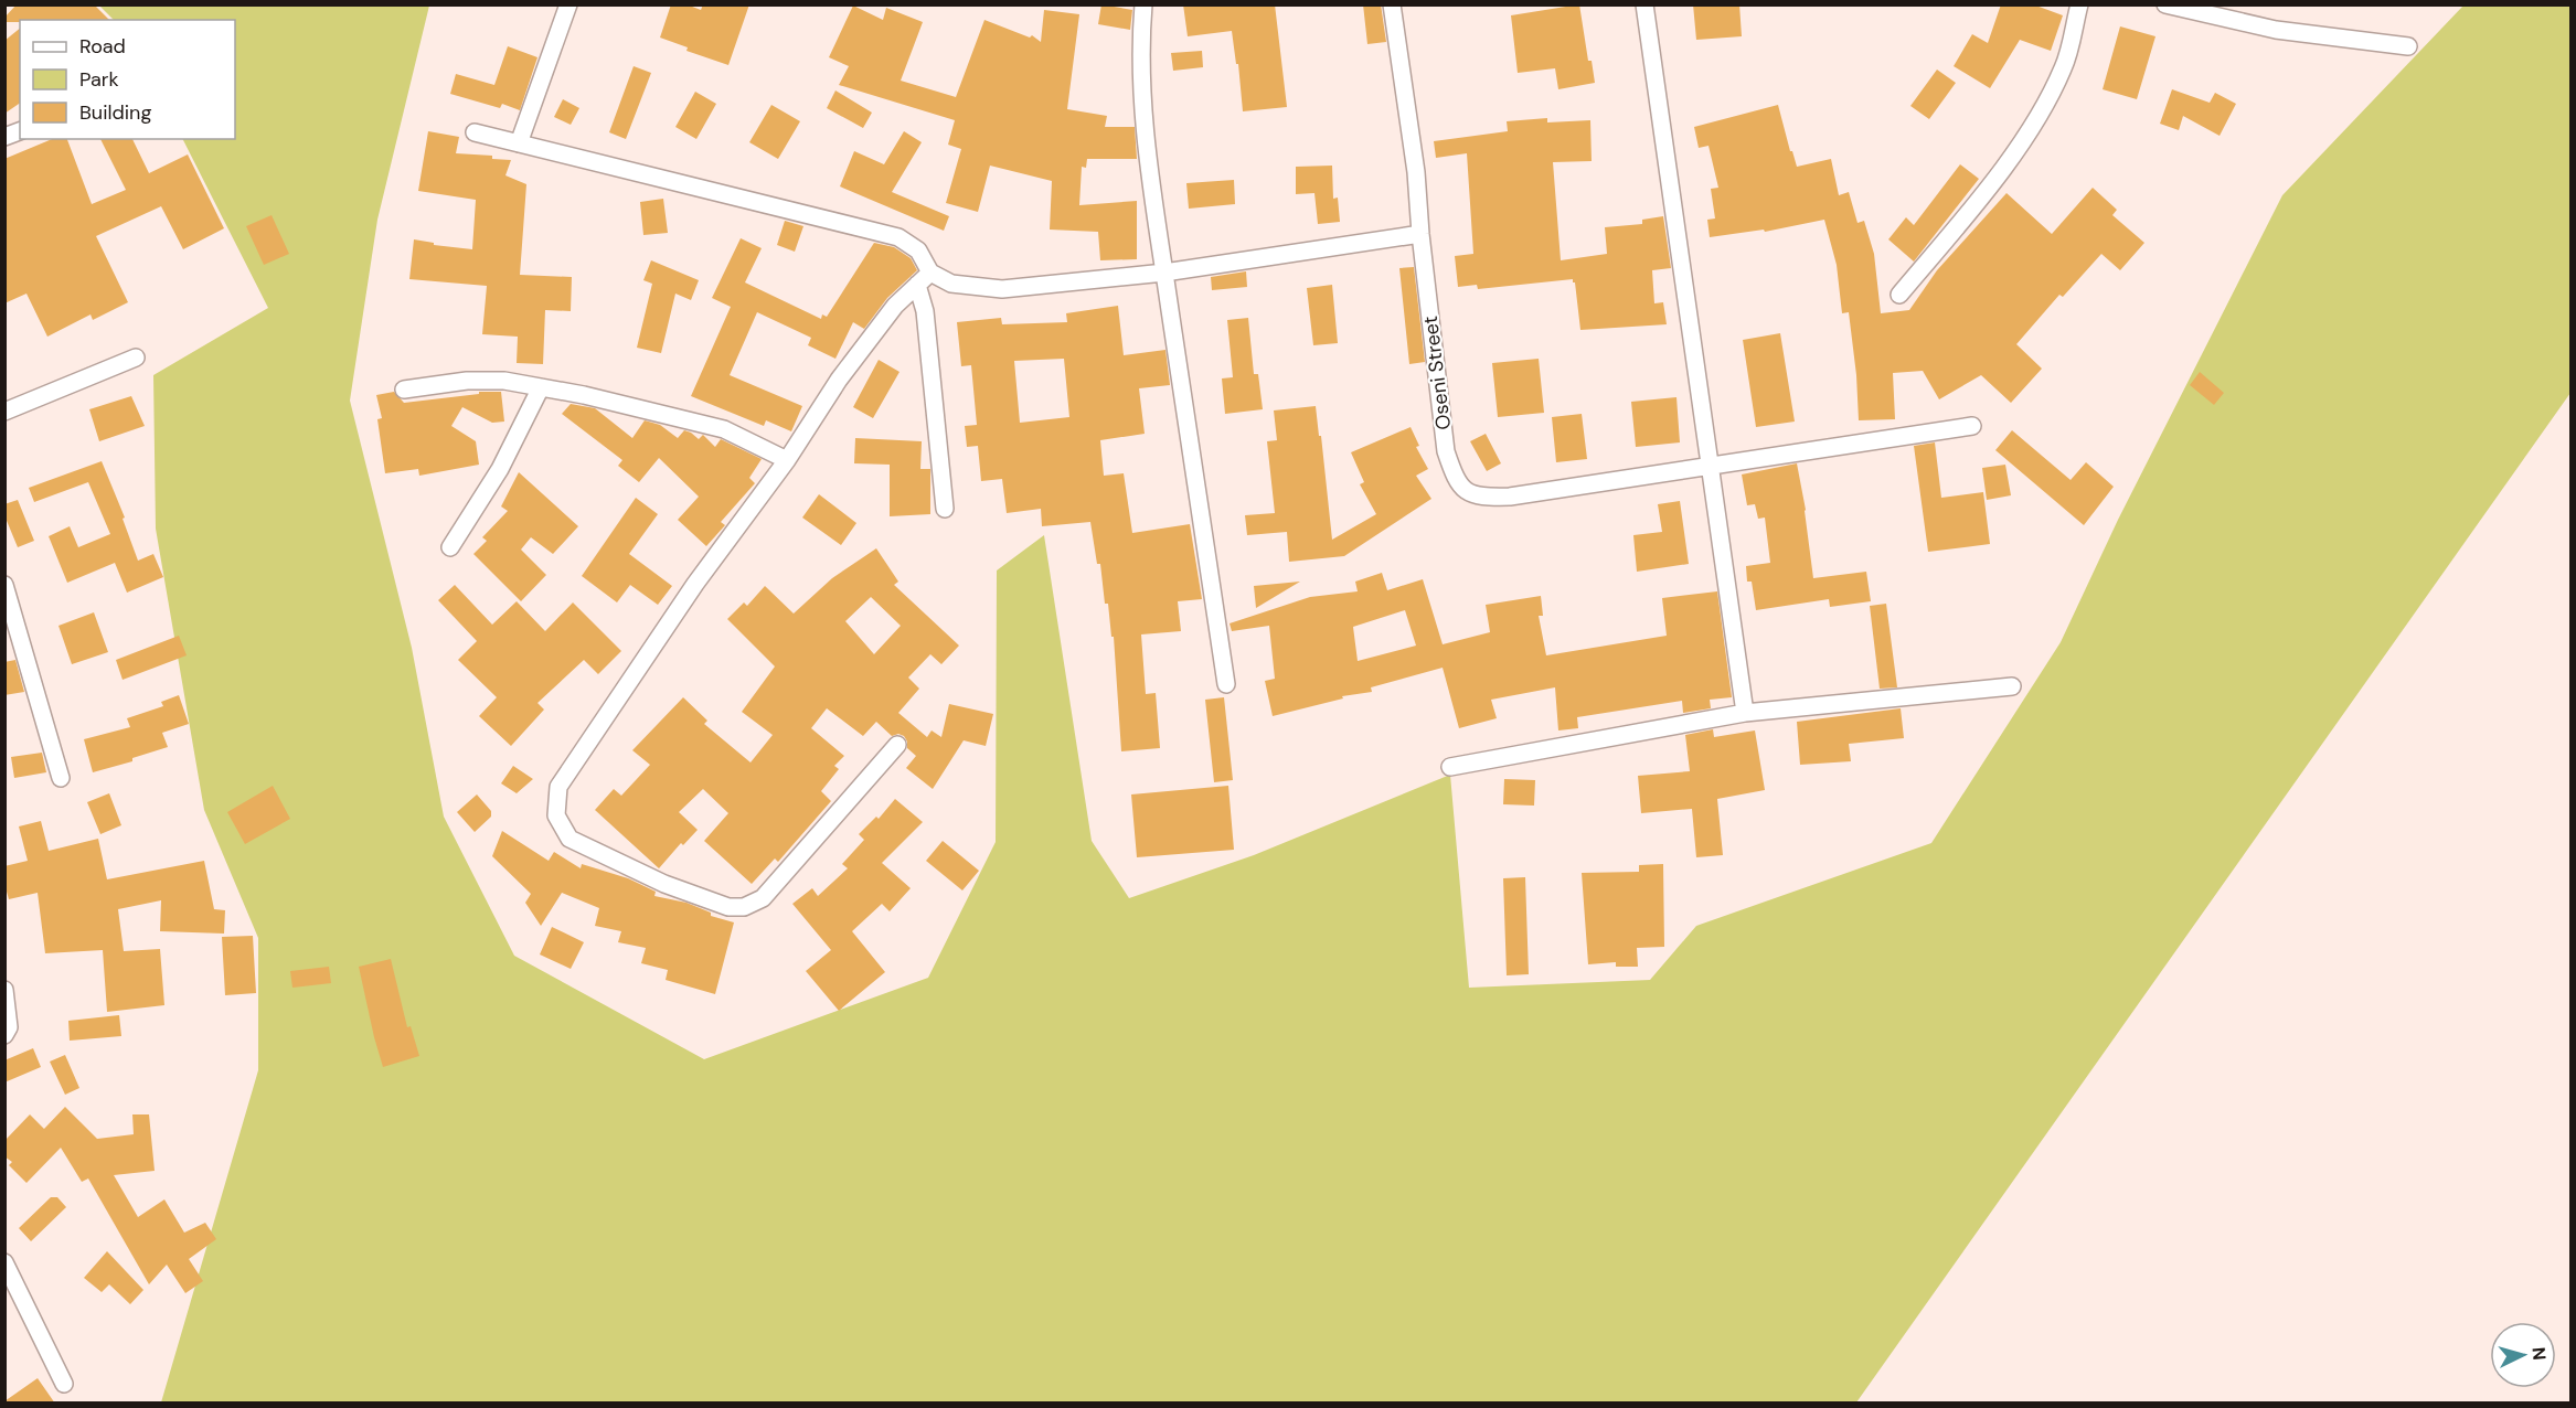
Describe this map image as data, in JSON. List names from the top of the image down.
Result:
{
  "streets": {
    "street": ["Oseni Street"]
  },
  "legend": ["Road", "Park", "Building"],
  "north": "right"
}
